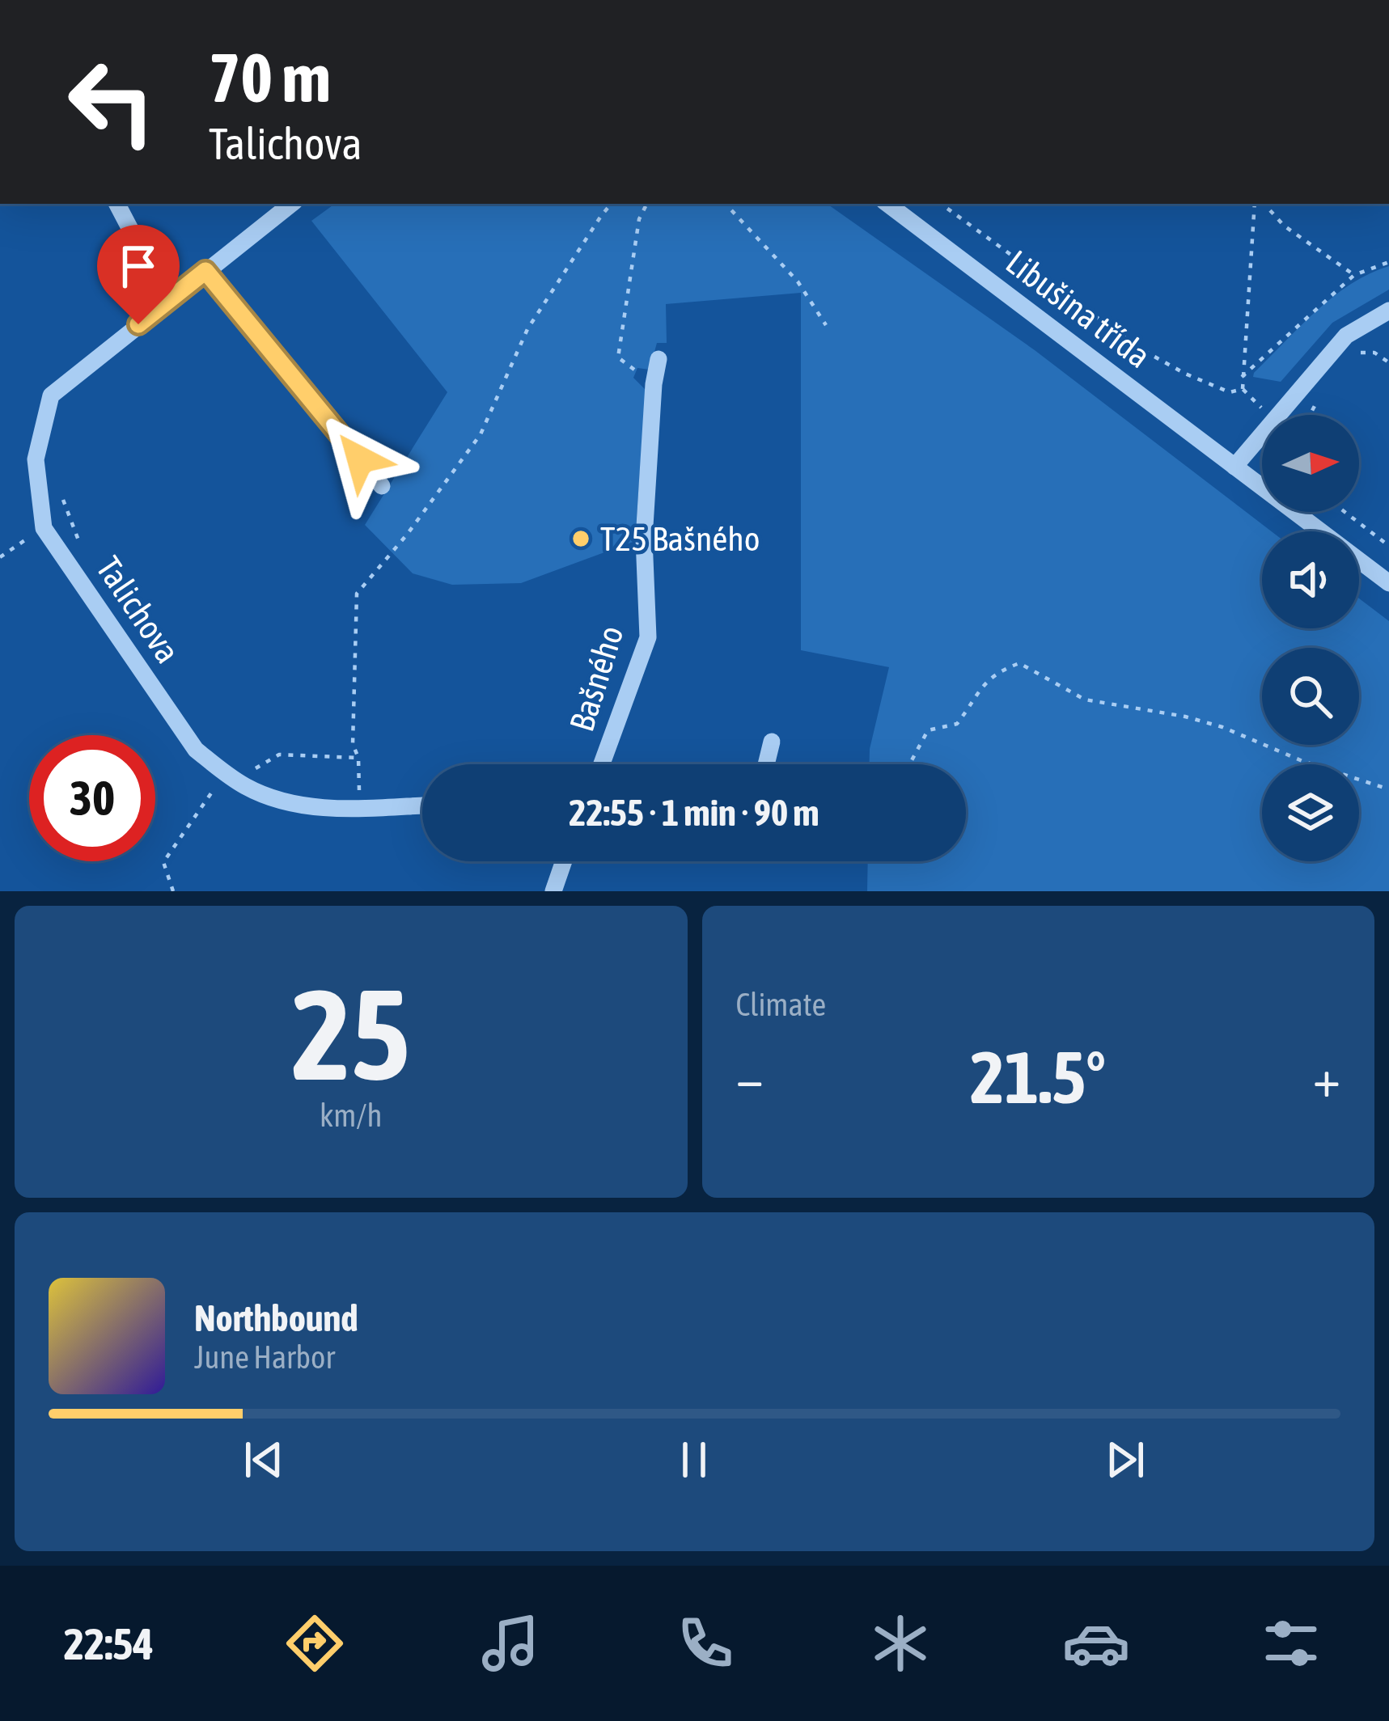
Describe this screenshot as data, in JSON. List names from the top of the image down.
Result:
{
  "streets": {
    "street": ["Libušina třída", "Talichova", "Bašného"]
  },
  "places": ["T25 Bašného"],
  "north": "right",
  "page": {
    "turn": ["70 m", "Talichova"],
    "limit": "30",
    "trip": "22:55 · 1 min · 90 m",
    "tile": [
      ["25", "km/h"],
      "Climate"
    ],
    "heat": ["−", "21.5°", "+"],
    "song": ["Northbound", "June Harbor"],
    "tabs": "22:54"
  }
}
